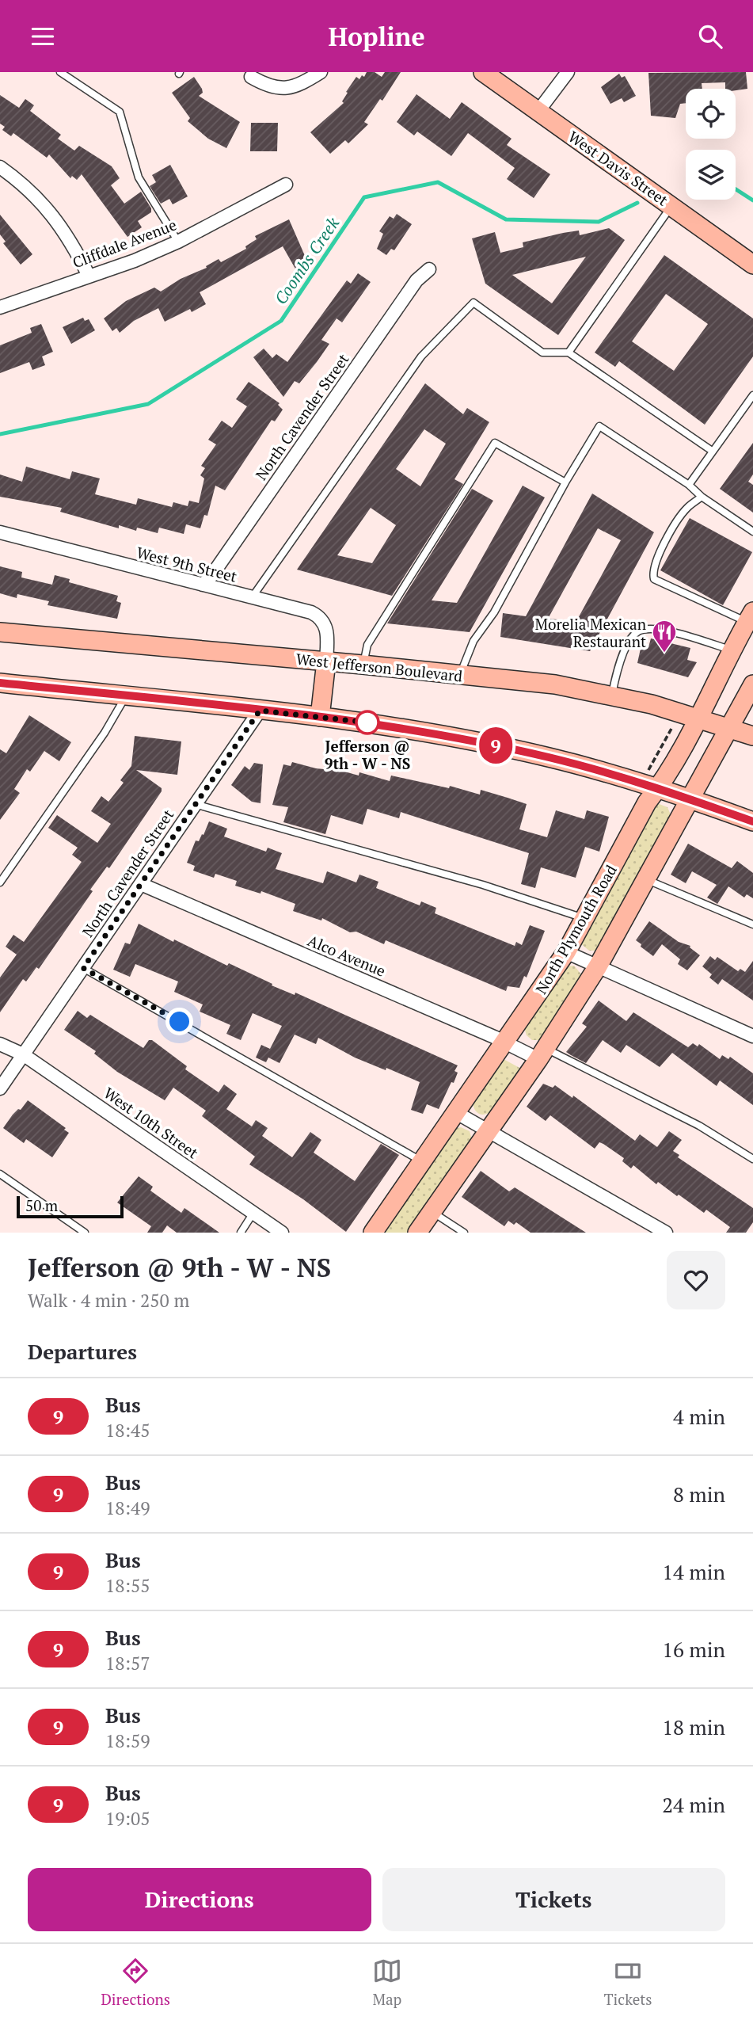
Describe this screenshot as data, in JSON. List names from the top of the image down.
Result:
{
  "streets": {
    "main road": ["West Davis Street", "West Jefferson Boulevard", "North Plymouth Road"],
    "street": [
      "Cliffdale Avenue",
      "North Cavender Street",
      "West 9th Street",
      "Alco Avenue",
      "West 10th Street"
    ]
  },
  "crossings": [
    ["North Cavender Street", "West 9th Street"],
    ["North Cavender Street", "Alco Avenue"],
    ["North Cavender Street", "West 10th Street"],
    ["West 9th Street", "West Jefferson Boulevard"],
    ["West Jefferson Boulevard", "North Plymouth Road"],
    ["North Plymouth Road", "Alco Avenue"]
  ],
  "water": ["Coombs Creek"],
  "places": {
    "restaurant": ["Morelia Mexican Restaurant"],
    "other": ["Jefferson @ 9th - W - NS"]
  },
  "lines": ["bus line 9"],
  "scale_bar": "50 m",
  "page": {
    "header": "Hopline",
    "on_map": "9",
    "scale": "50 m",
    "heading": [
      ["Jefferson @ 9th - W - NS", "Walk · 4 min · 250 m"],
      "Departures"
    ],
    "list": [
      {
        "mark": "9",
        "name": "Bus",
        "note": "18:45",
        "value": "4 min"
      },
      {
        "mark": "9",
        "name": "Bus",
        "note": "18:49",
        "value": "8 min"
      },
      {
        "mark": "9",
        "name": "Bus",
        "note": "18:55",
        "value": "14 min"
      },
      {
        "mark": "9",
        "name": "Bus",
        "note": "18:57",
        "value": "16 min"
      },
      {
        "mark": "9",
        "name": "Bus",
        "note": "18:59",
        "value": "18 min"
      },
      {
        "mark": "9",
        "name": "Bus",
        "note": "19:05",
        "value": "24 min"
      }
    ],
    "buttons": ["Directions", "Tickets"],
    "tabs": ["Directions", "Map", "Tickets"]
  }
}
